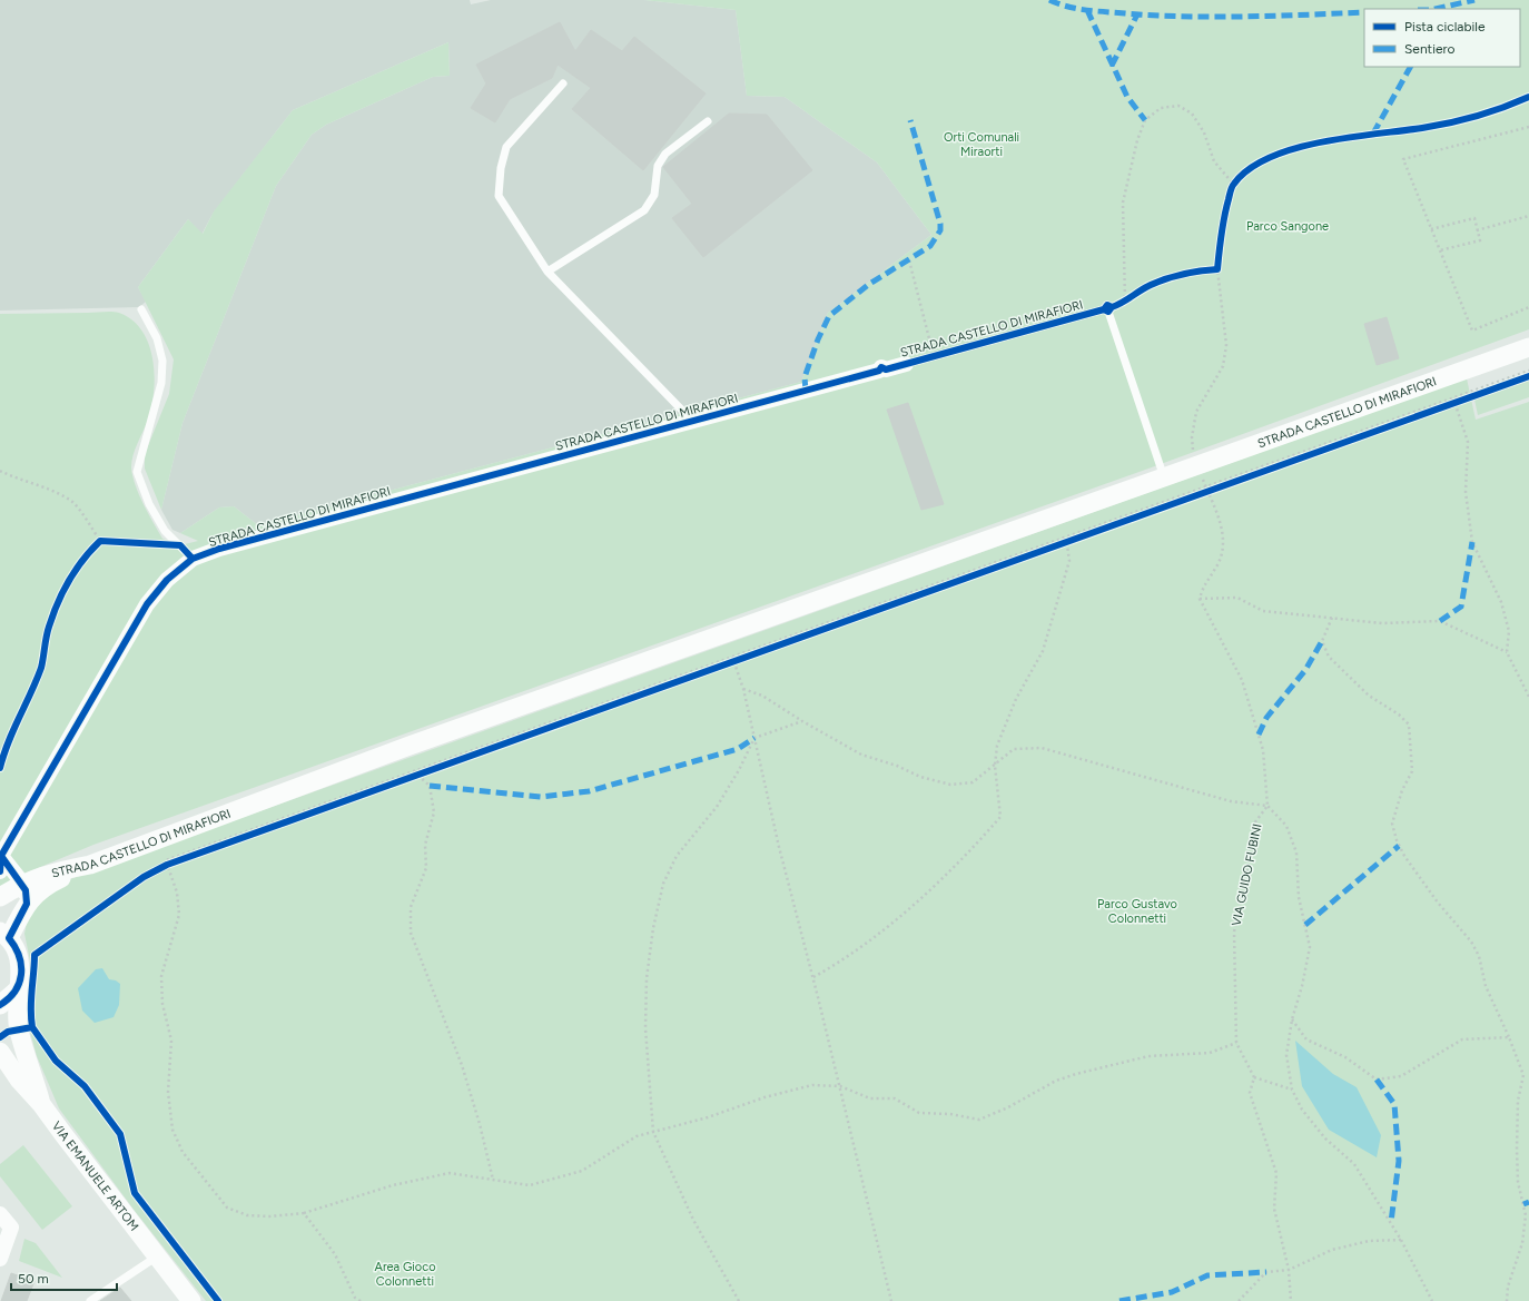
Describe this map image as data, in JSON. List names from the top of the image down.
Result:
{
  "streets": {
    "street": ["STRADA CASTELLO DI MIRAFIORI", "VIA EMANUELE ARTOM"],
    "path": ["VIA GUIDO FUBINI"]
  },
  "parks": [
    "Orti Comunali Miraorti",
    "Parco Sangone",
    "Parco Gustavo Colonnetti",
    "Area Gioco Colonnetti"
  ],
  "legend": ["Pista ciclabile", "Sentiero"],
  "scale_bar": "50 m"
}
